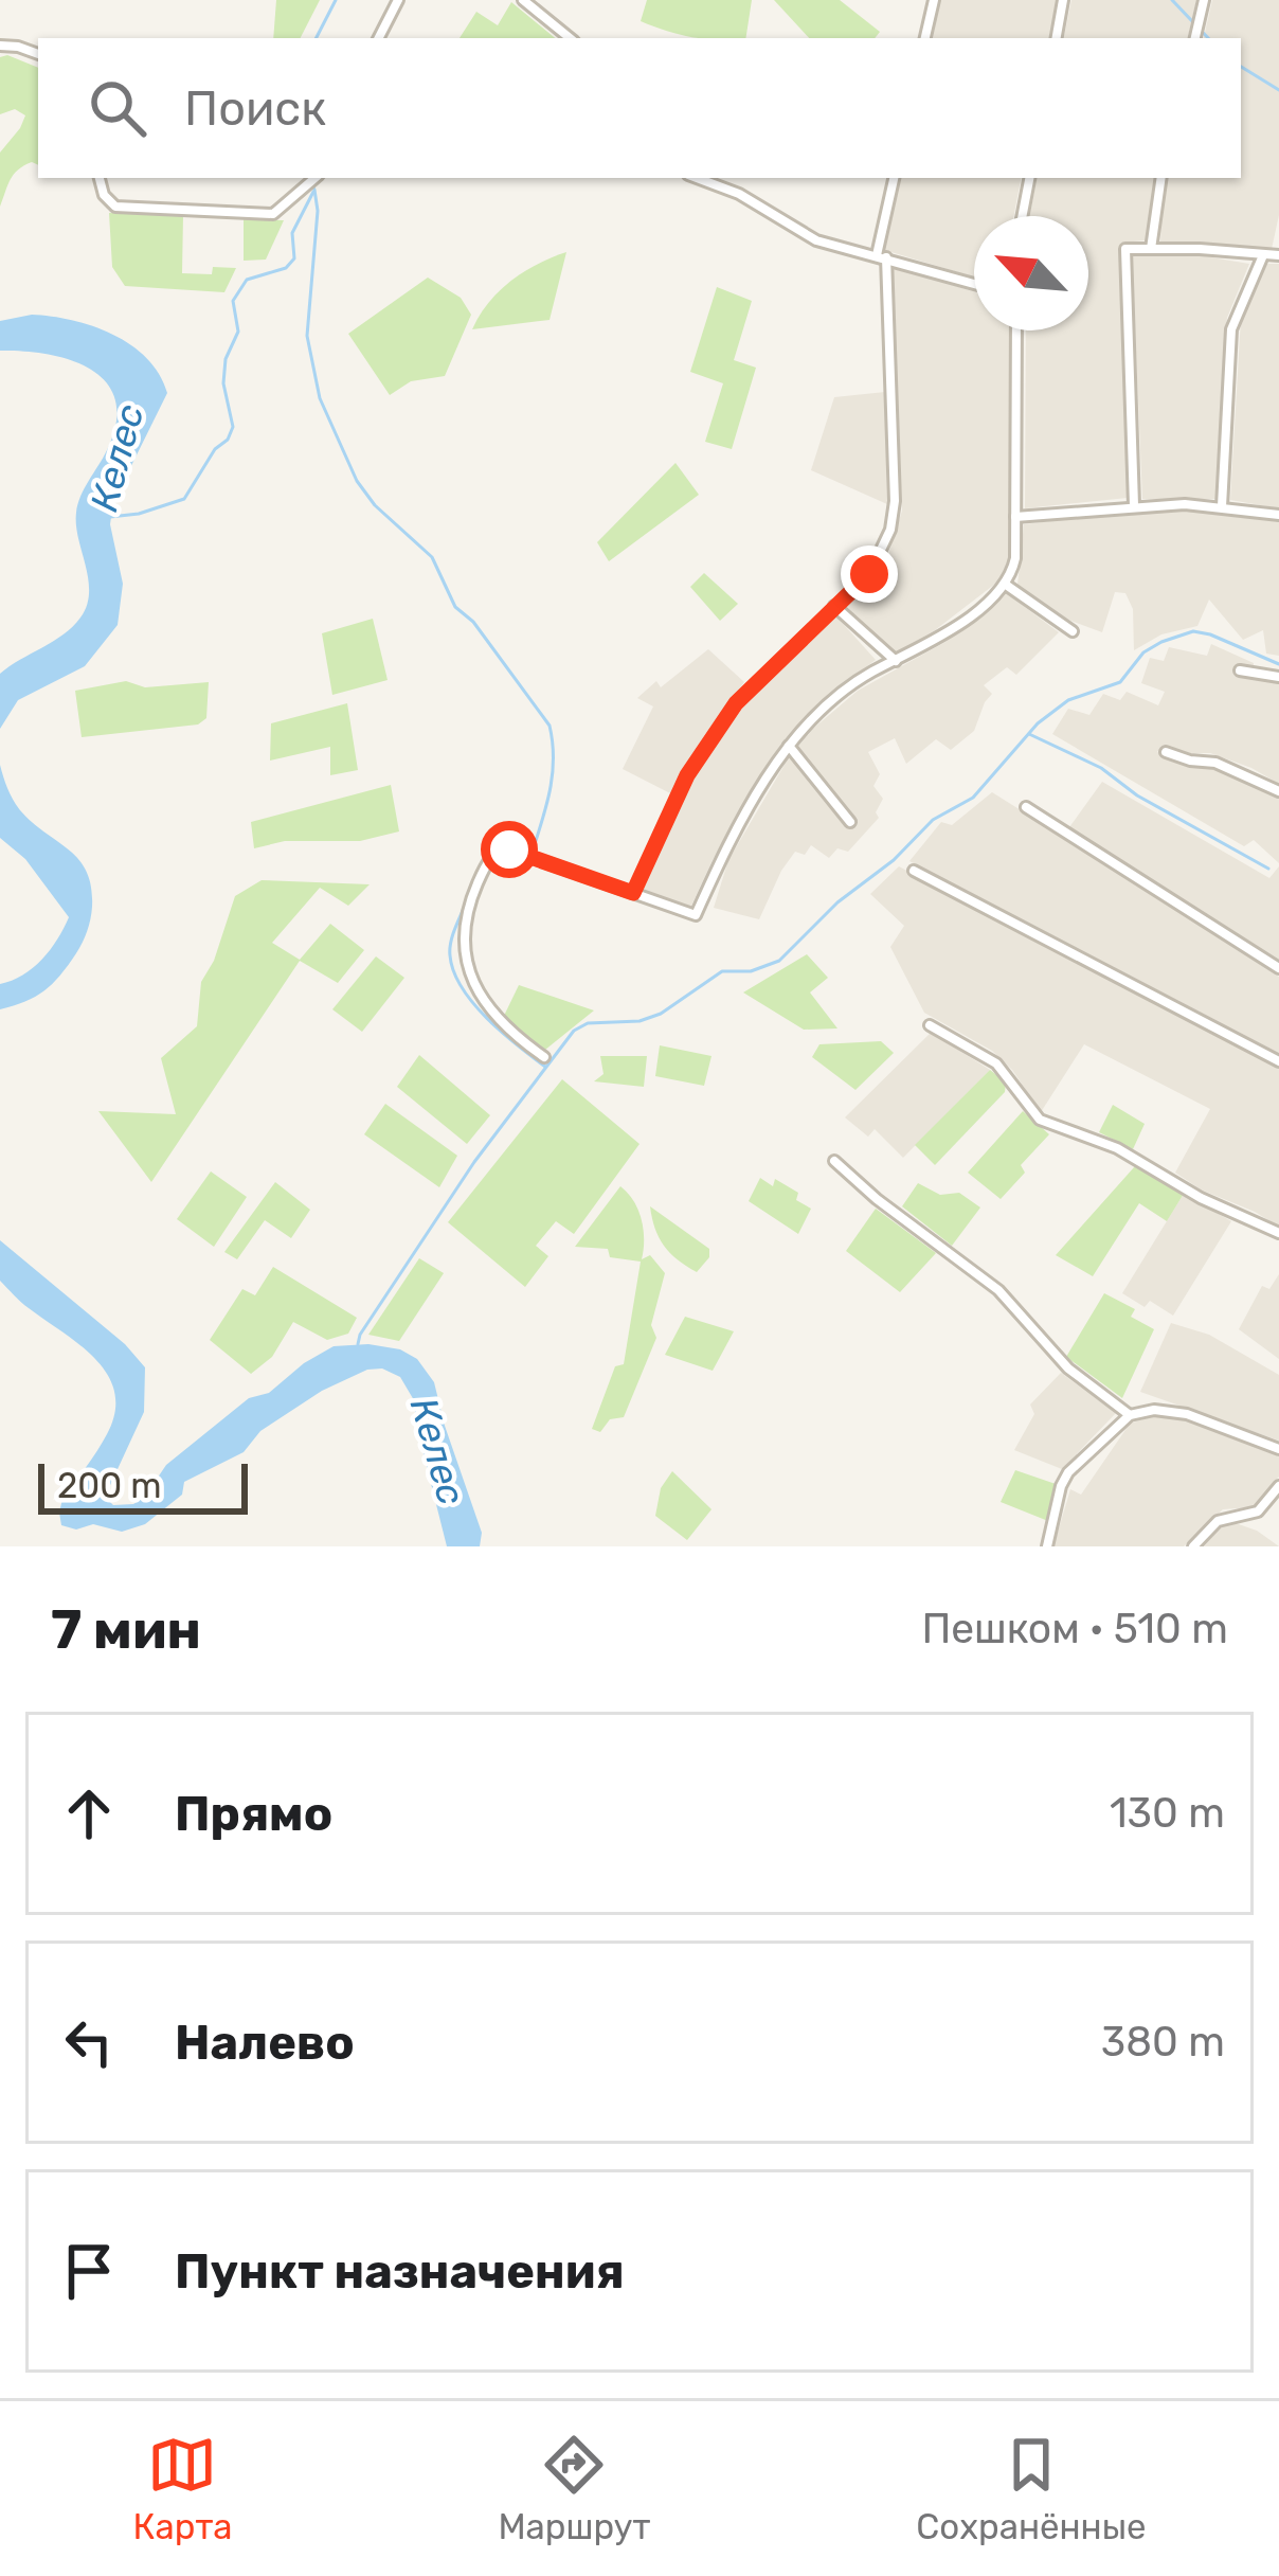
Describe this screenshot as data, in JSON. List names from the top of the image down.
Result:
{
  "water": ["Келес"],
  "scale_bar": "200 m",
  "north": "top left",
  "page": {
    "search": "Поиск",
    "scale": "200 m",
    "heading": ["7 мин", "Пешком · 510 m"],
    "list": [
      ["Прямо", "130 m"],
      ["Налево", "380 m"],
      "Пункт назначения"
    ],
    "nav": ["Карта", "Маршрут", "Сохранённые"]
  }
}
